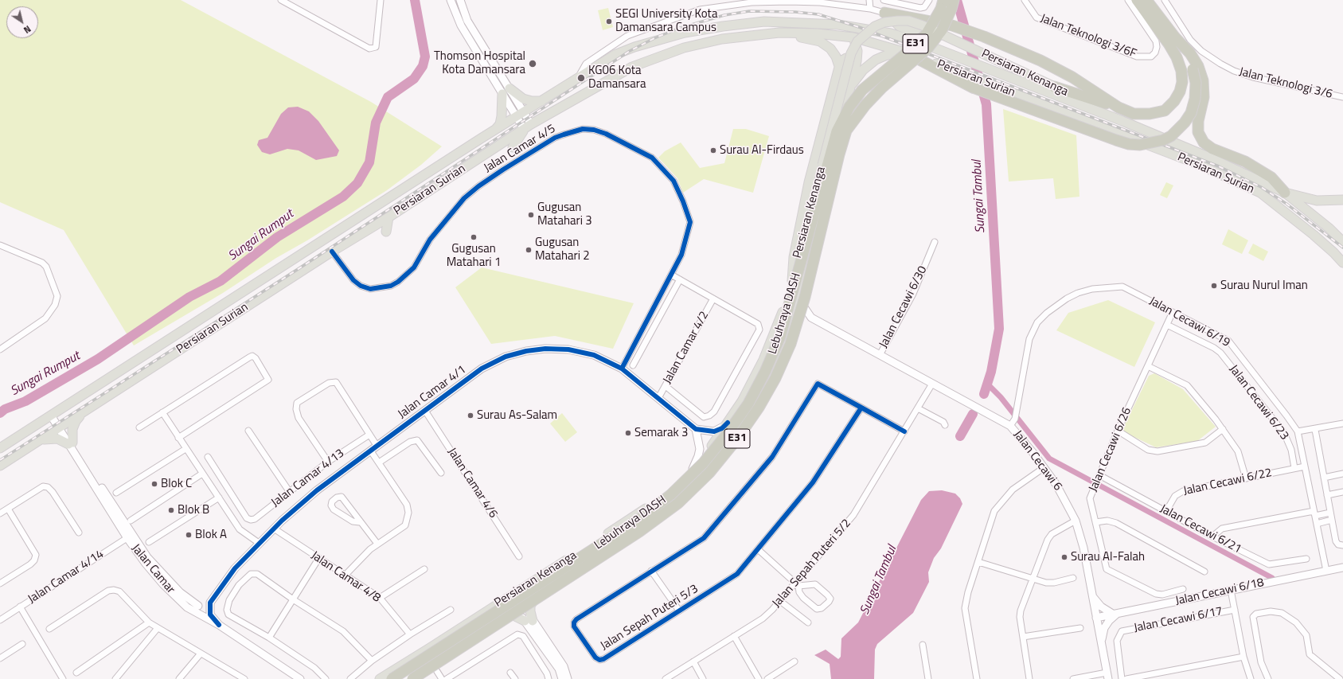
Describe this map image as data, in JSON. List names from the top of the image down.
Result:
{
  "streets": {
    "highway": ["E31", "Lebuhraya DASH"],
    "main road": ["Persiaran Kenanga", "Persiaran Surian"],
    "street": [
      "Jalan Teknologi 3/6F",
      "Jalan Teknologi 3/6",
      "Jalan Camar 4/5",
      "Jalan Cecawi 6/30",
      "Jalan Cecawi 6/19",
      "Jalan Camar 4/2",
      "Jalan Camar 4/1",
      "Jalan Cecawi 6/23",
      "Jalan Cecawi 6/26",
      "Jalan Cecawi 6",
      "Jalan Camar 4/13",
      "Jalan Cecawi 6/22",
      "Jalan Camar 4/6",
      "Jalan Cecawi 6/21",
      "Jalan Sepah Puteri 5/2",
      "Jalan Camar",
      "Jalan Camar 4/14",
      "Jalan Camar 4/8",
      "Jalan Cecawi 6/18",
      "Jalan Sepah Puteri 5/3",
      "Jalan Cecawi 6/17"
    ]
  },
  "crossings": [
    ["Persiaran Kenanga", "Persiaran Surian"],
    ["Persiaran Surian", "Jalan Camar 4/5"],
    ["Persiaran Surian", "Jalan Camar"],
    ["Jalan Camar 4/5", "Jalan Camar 4/1"],
    ["Jalan Cecawi 6/30", "Jalan Cecawi 6"],
    ["Jalan Cecawi 6/19", "Jalan Cecawi 6/26"],
    ["Jalan Cecawi 6/19", "Jalan Cecawi 6"],
    ["Jalan Cecawi 6/19", "Jalan Cecawi 6/18"],
    ["Jalan Camar 4/2", "Jalan Camar 4/1"],
    ["Jalan Camar 4/1", "Jalan Camar 4/6"],
    ["Jalan Camar 4/1", "Jalan Camar 4/8"],
    ["Jalan Cecawi 6/23", "Jalan Cecawi 6/26"],
    ["Jalan Cecawi 6/23", "Jalan Cecawi 6/22"],
    ["Jalan Cecawi 6/26", "Jalan Cecawi 6/21"],
    ["Jalan Cecawi 6", "Jalan Sepah Puteri 5/2"],
    ["Jalan Cecawi 6", "Jalan Cecawi 6/18"],
    ["Jalan Cecawi 6/22", "Jalan Cecawi 6/21"],
    ["Jalan Camar", "Jalan Camar 4/14"]
  ],
  "water": ["Sungai Tambul", "Sungai Rumput"],
  "places": [
    "SEGI University Kota Damansara Campus",
    "Thomson Hospital Kota Damansara",
    "KG06 Kota Damansara",
    "Surau Al-Firdaus",
    "Gugusan Matahari 3",
    "Gugusan Matahari 1",
    "Gugusan Matahari 2",
    "Surau Nurul Iman",
    "Surau As-Salam",
    "Semarak 3",
    "Blok C",
    "Blok B",
    "Blok A",
    "Surau Al-Falah"
  ],
  "north": "bottom right"
}
